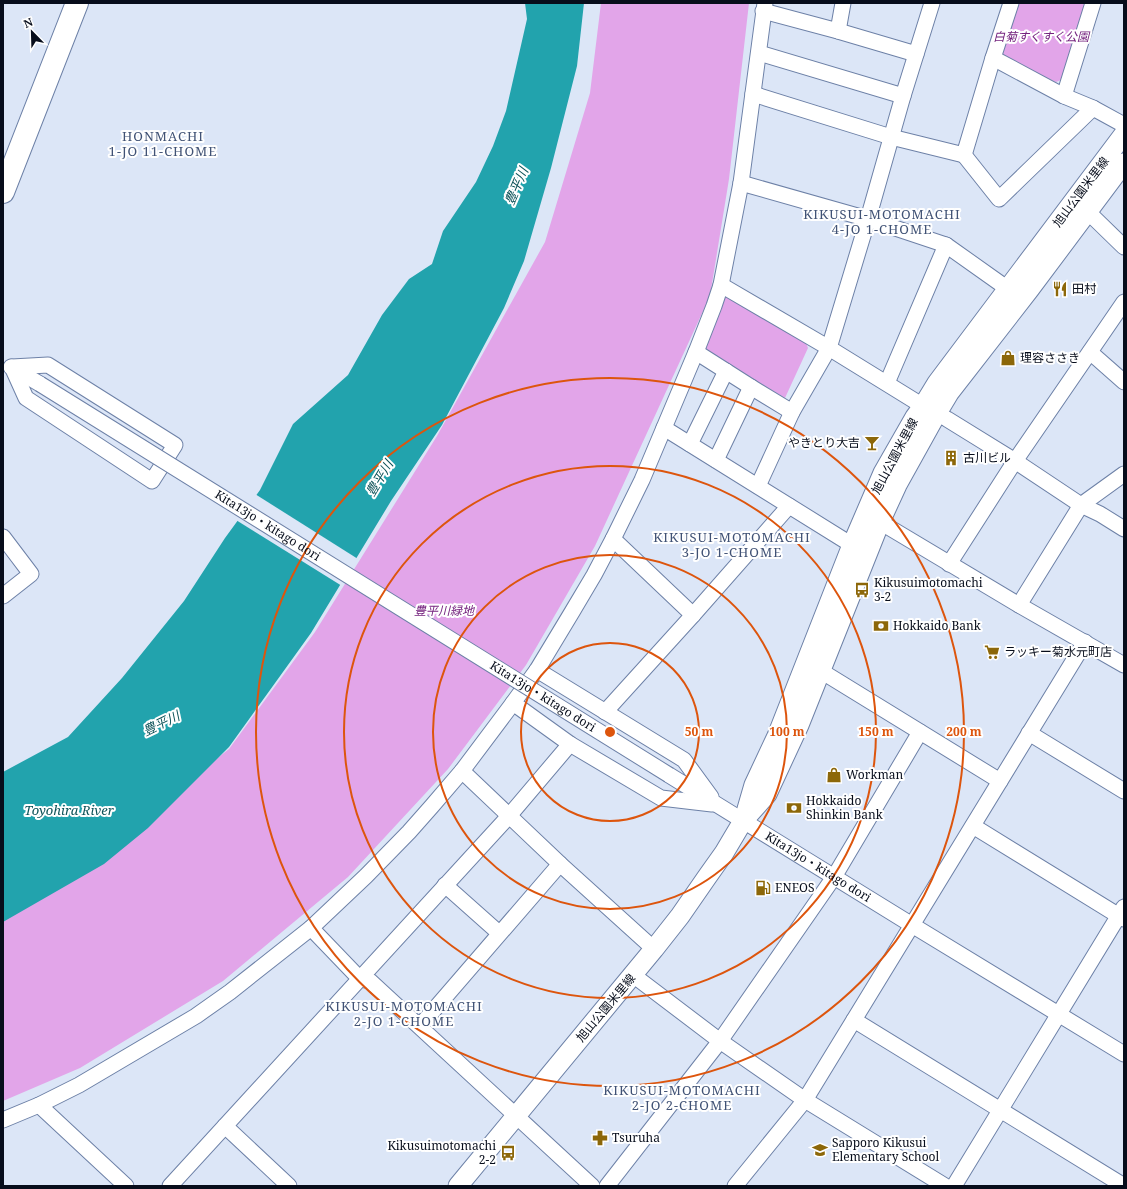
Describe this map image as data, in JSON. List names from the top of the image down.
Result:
{
  "streets": {
    "main road": ["旭山公園米里線"],
    "street": ["Kita13jo・kitago dori"]
  },
  "crossings": [
    ["旭山公園米里線", "Kita13jo・kitago dori"]
  ],
  "districts": [
    "HONMACHI 1-JO 11-CHOME",
    "KIKUSUI-MOTOMACHI 4-JO 1-CHOME",
    "KIKUSUI-MOTOMACHI 3-JO 1-CHOME",
    "KIKUSUI-MOTOMACHI 2-JO 1-CHOME",
    "KIKUSUI-MOTOMACHI 2-JO 2-CHOME"
  ],
  "water": ["豊平川", "Toyohira River"],
  "parks": ["白菊すくすく公園", "豊平川緑地"],
  "places": {
    "restaurant": ["田村"],
    "shop": ["理容ささき", "Workman"],
    "bar": ["やきとり大吉"],
    "building": ["古川ビル"],
    "bus stop": ["Kikusuimotomachi 3-2", "Kikusuimotomachi 2-2"],
    "bank": ["Hokkaido Bank", "Hokkaido Shinkin Bank"],
    "supermarket": ["ラッキー菊水元町店"],
    "fuel station": ["ENEOS"],
    "pharmacy": ["Tsuruha"],
    "school or university": ["Sapporo Kikusui Elementary School"]
  },
  "north": "top left",
  "rings": [
    "50 m",
    "100 m",
    "150 m",
    "200 m"
  ]
}
